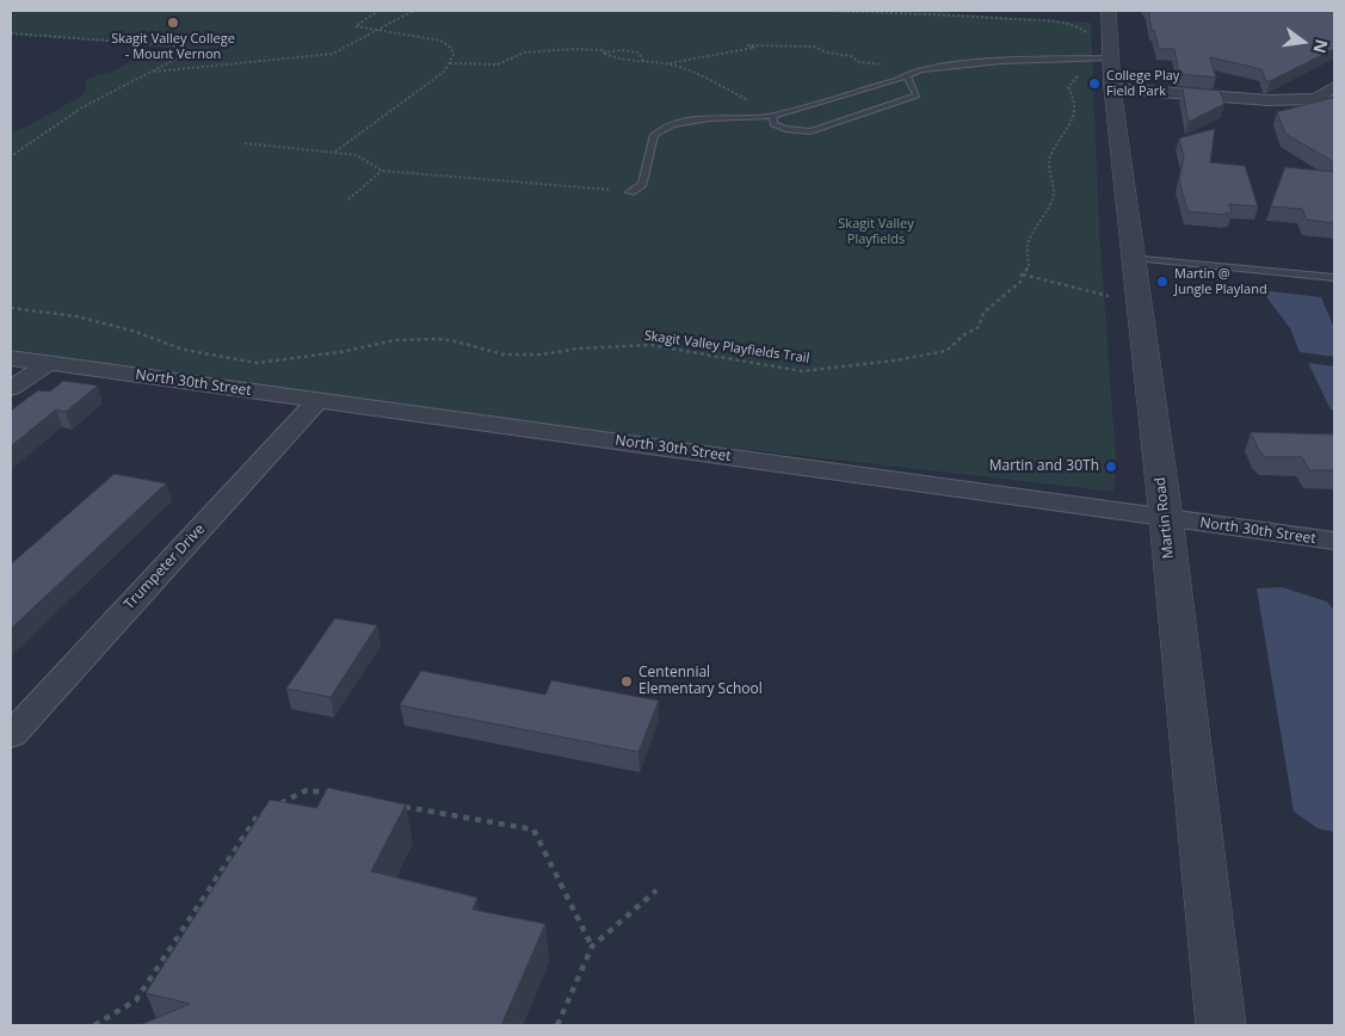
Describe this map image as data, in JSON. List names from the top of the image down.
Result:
{
  "streets": {
    "street": ["North 30th Street", "Martin Road", "Trumpeter Drive"],
    "path": ["Skagit Valley Playfields Trail"]
  },
  "crossings": [
    ["North 30th Street", "Martin Road"],
    ["North 30th Street", "Trumpeter Drive"]
  ],
  "parks": ["Skagit Valley Playfields"],
  "places": [
    "Skagit Valley College - Mount Vernon",
    "College Play Field Park",
    "Martin @ Jungle Playland",
    "Martin and 30Th",
    "Centennial Elementary School"
  ],
  "north": "right"
}
